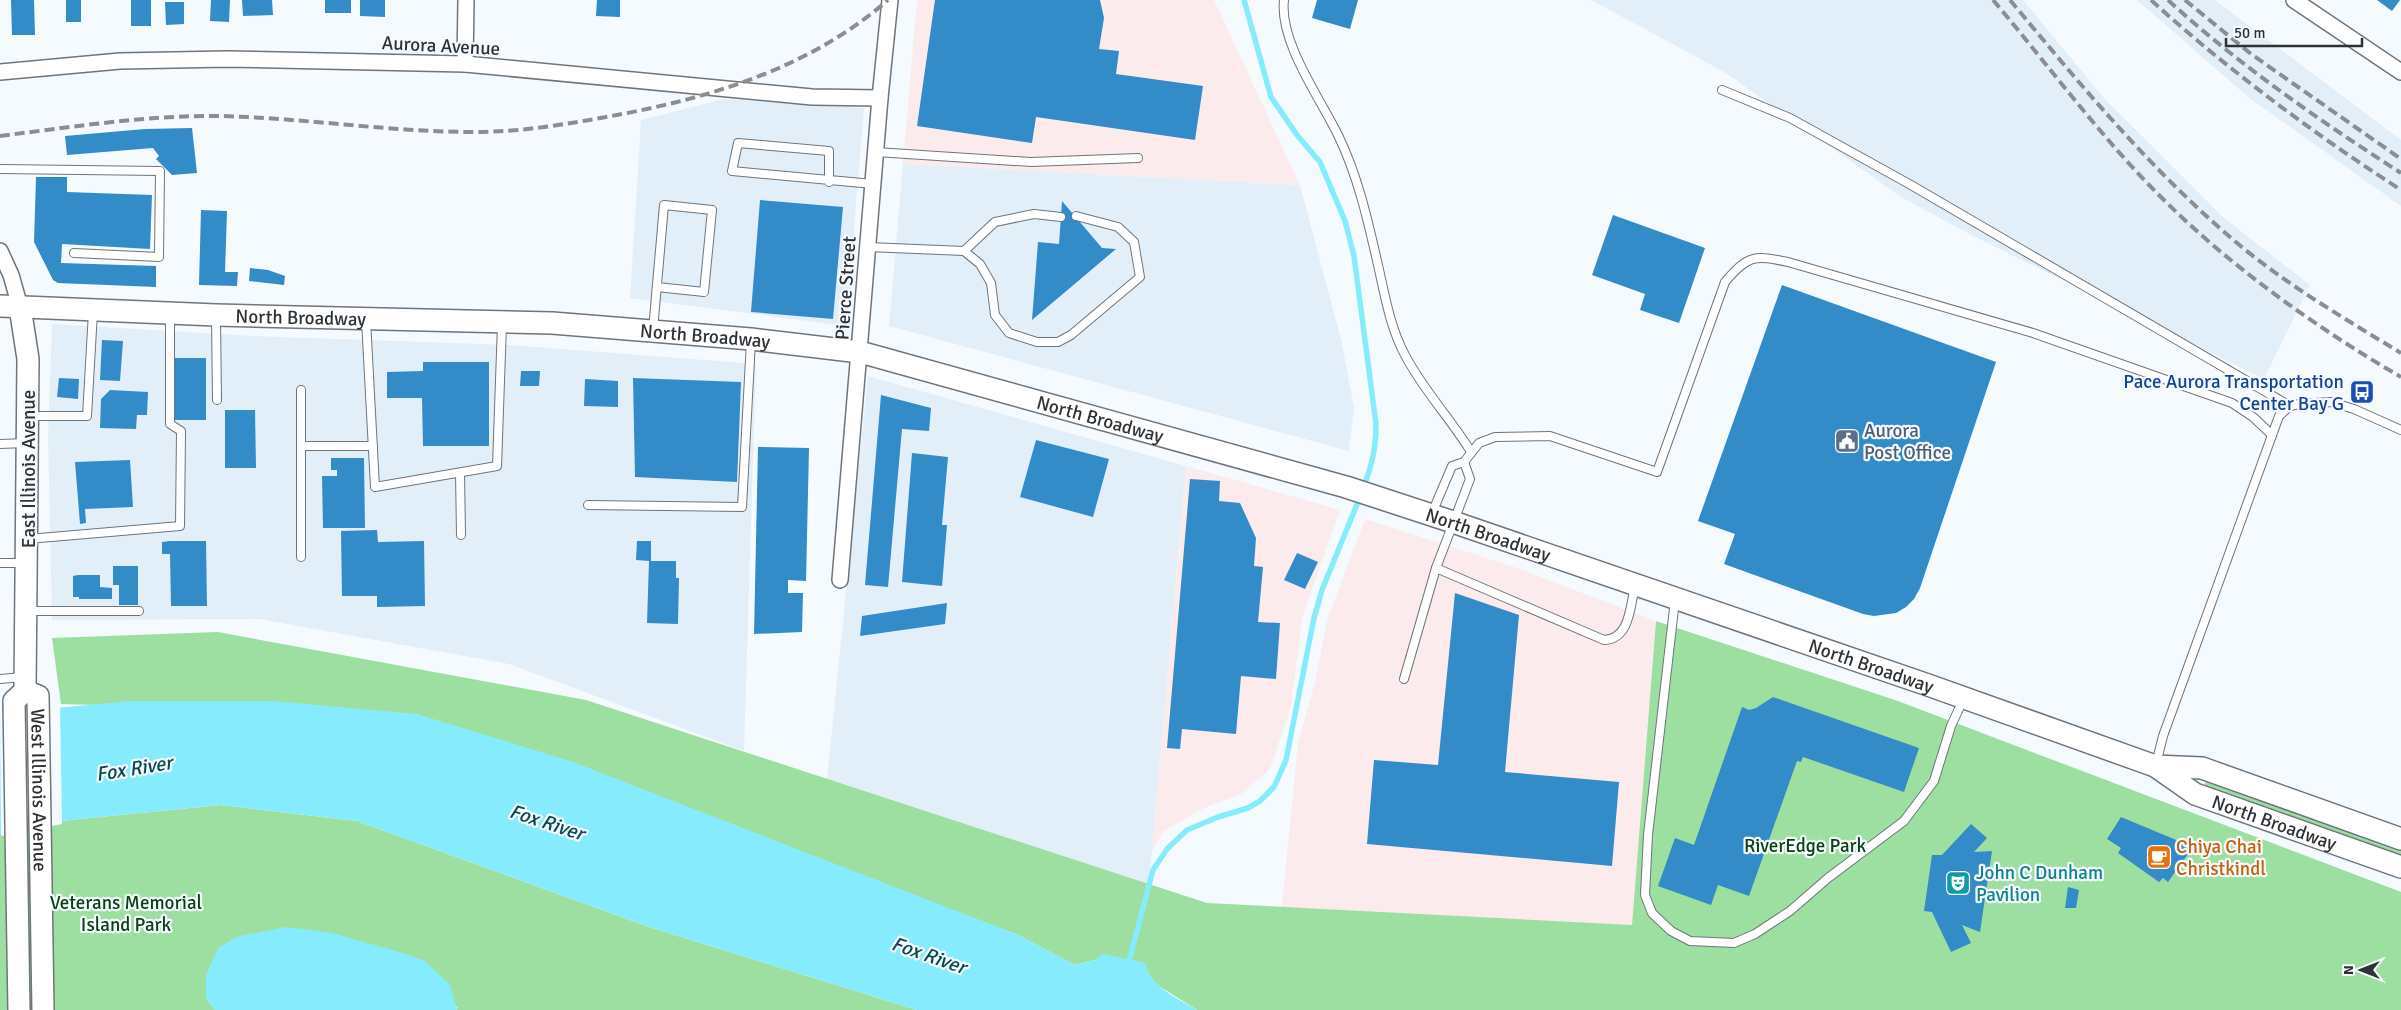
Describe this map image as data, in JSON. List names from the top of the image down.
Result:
{
  "streets": {
    "main road": ["North Broadway", "East Illinois Avenue", "West Illinois Avenue"],
    "street": ["Aurora Avenue", "Pierce Street"]
  },
  "crossings": [
    ["Aurora Avenue", "Pierce Street"],
    ["Pierce Street", "North Broadway"],
    ["North Broadway", "East Illinois Avenue"],
    ["East Illinois Avenue", "West Illinois Avenue"]
  ],
  "water": ["Fox River"],
  "parks": ["RiverEdge Park", "Veterans Memorial Island Park"],
  "places": {
    "bus stop": ["Pace Aurora Transportation Center Bay G"],
    "public building": ["Aurora Post Office"],
    "cafe": ["Chiya Chai Christkindl"],
    "theatre": ["John C Dunham Pavilion"]
  },
  "scale_bar": "50 m",
  "north": "left"
}
